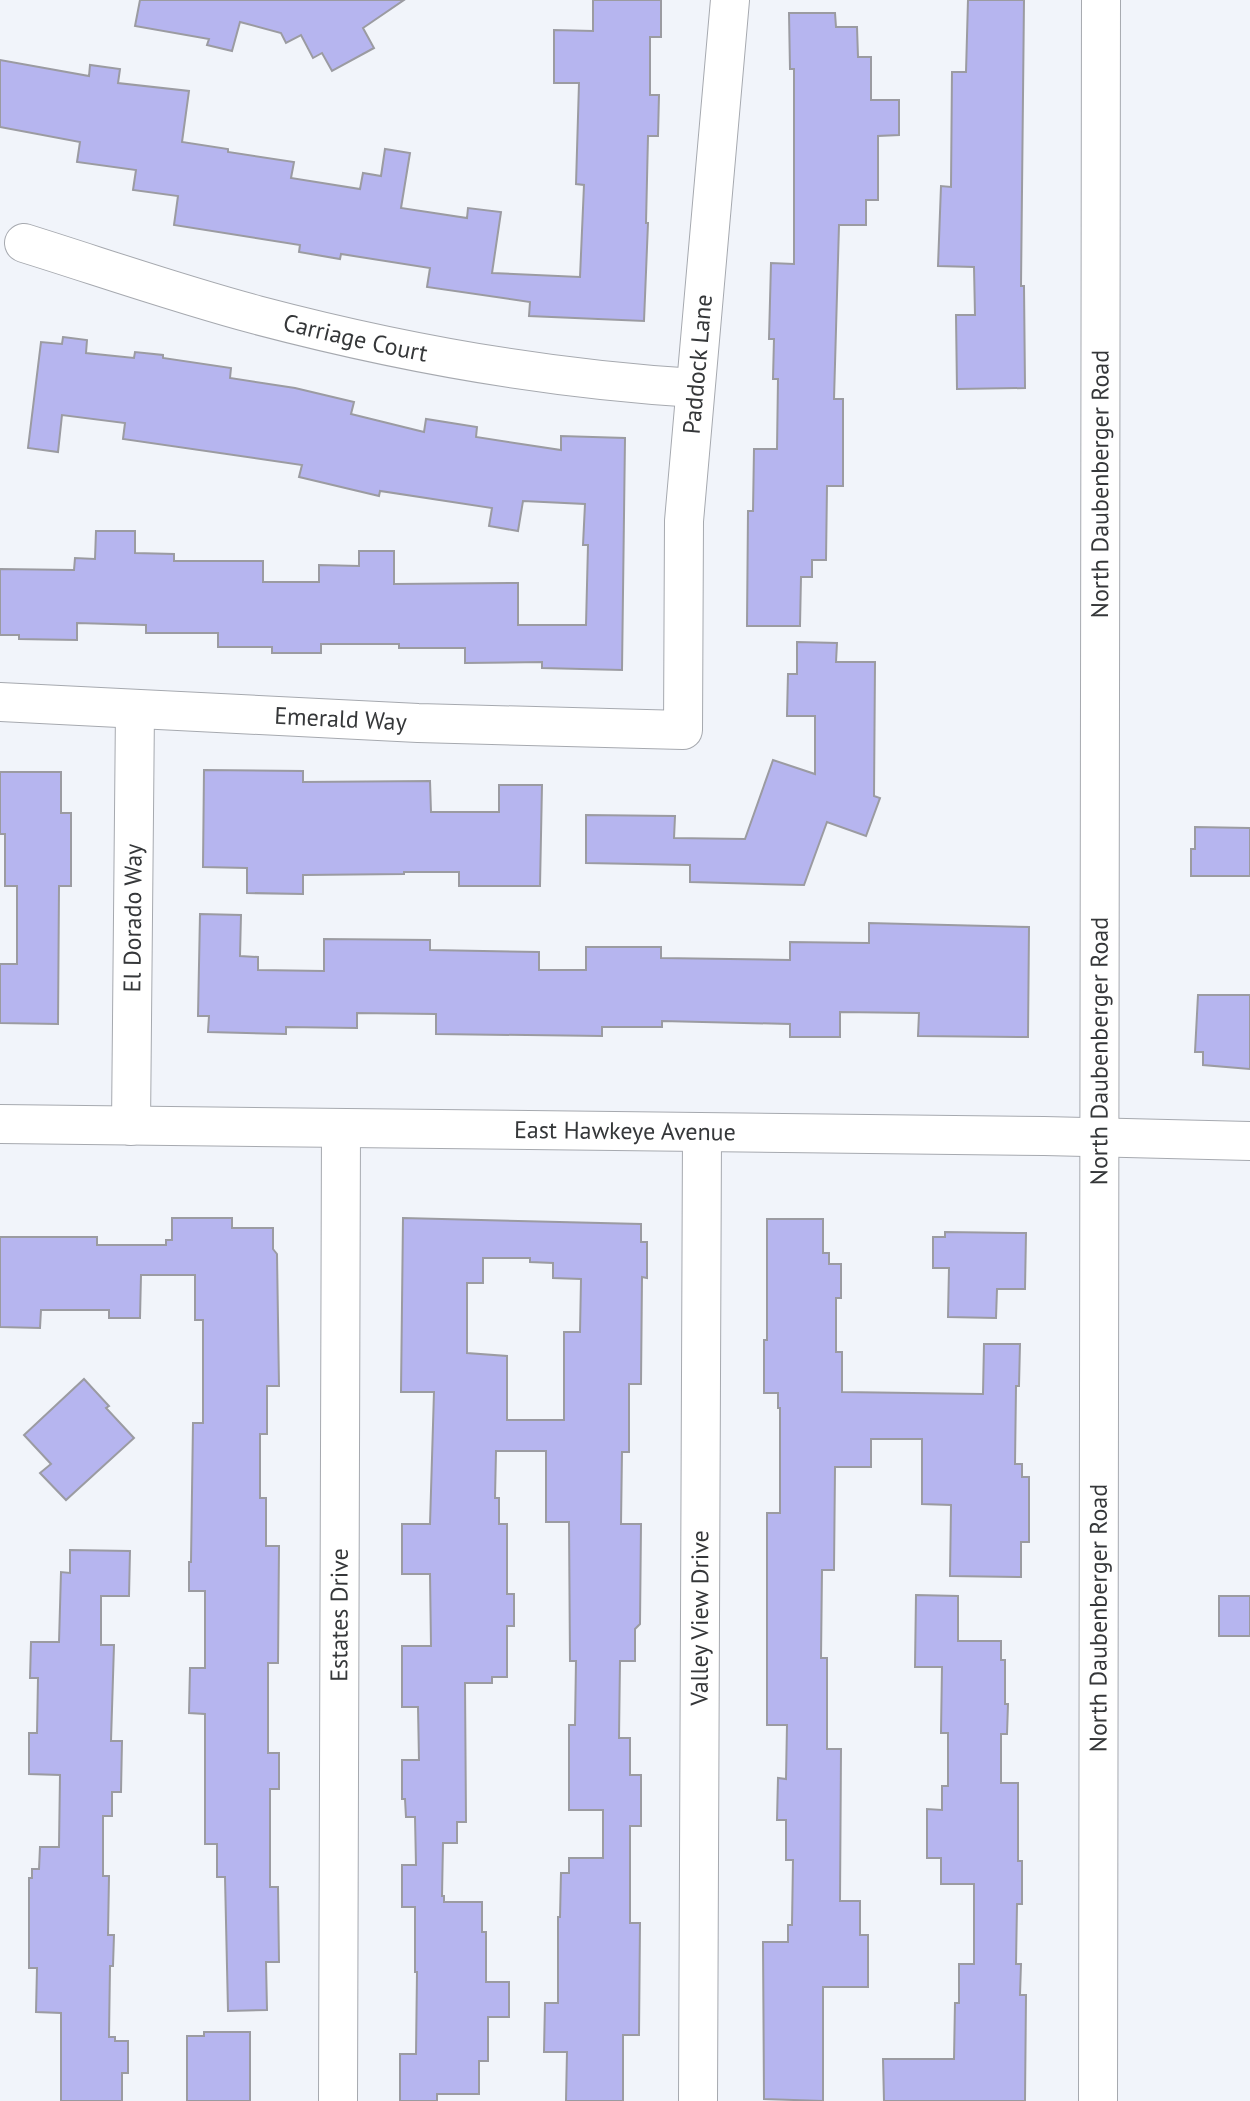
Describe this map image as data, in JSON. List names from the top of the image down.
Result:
{
  "streets": {
    "street": [
      "Carriage Court",
      "Paddock Lane",
      "North Daubenberger Road",
      "Emerald Way",
      "El Dorado Way",
      "East Hawkeye Avenue",
      "Estates Drive",
      "Valley View Drive"
    ]
  },
  "crossings": [
    ["Carriage Court", "Paddock Lane"],
    ["Paddock Lane", "Emerald Way"],
    ["North Daubenberger Road", "East Hawkeye Avenue"],
    ["Emerald Way", "El Dorado Way"],
    ["El Dorado Way", "East Hawkeye Avenue"],
    ["East Hawkeye Avenue", "Estates Drive"],
    ["East Hawkeye Avenue", "Valley View Drive"]
  ]
}
